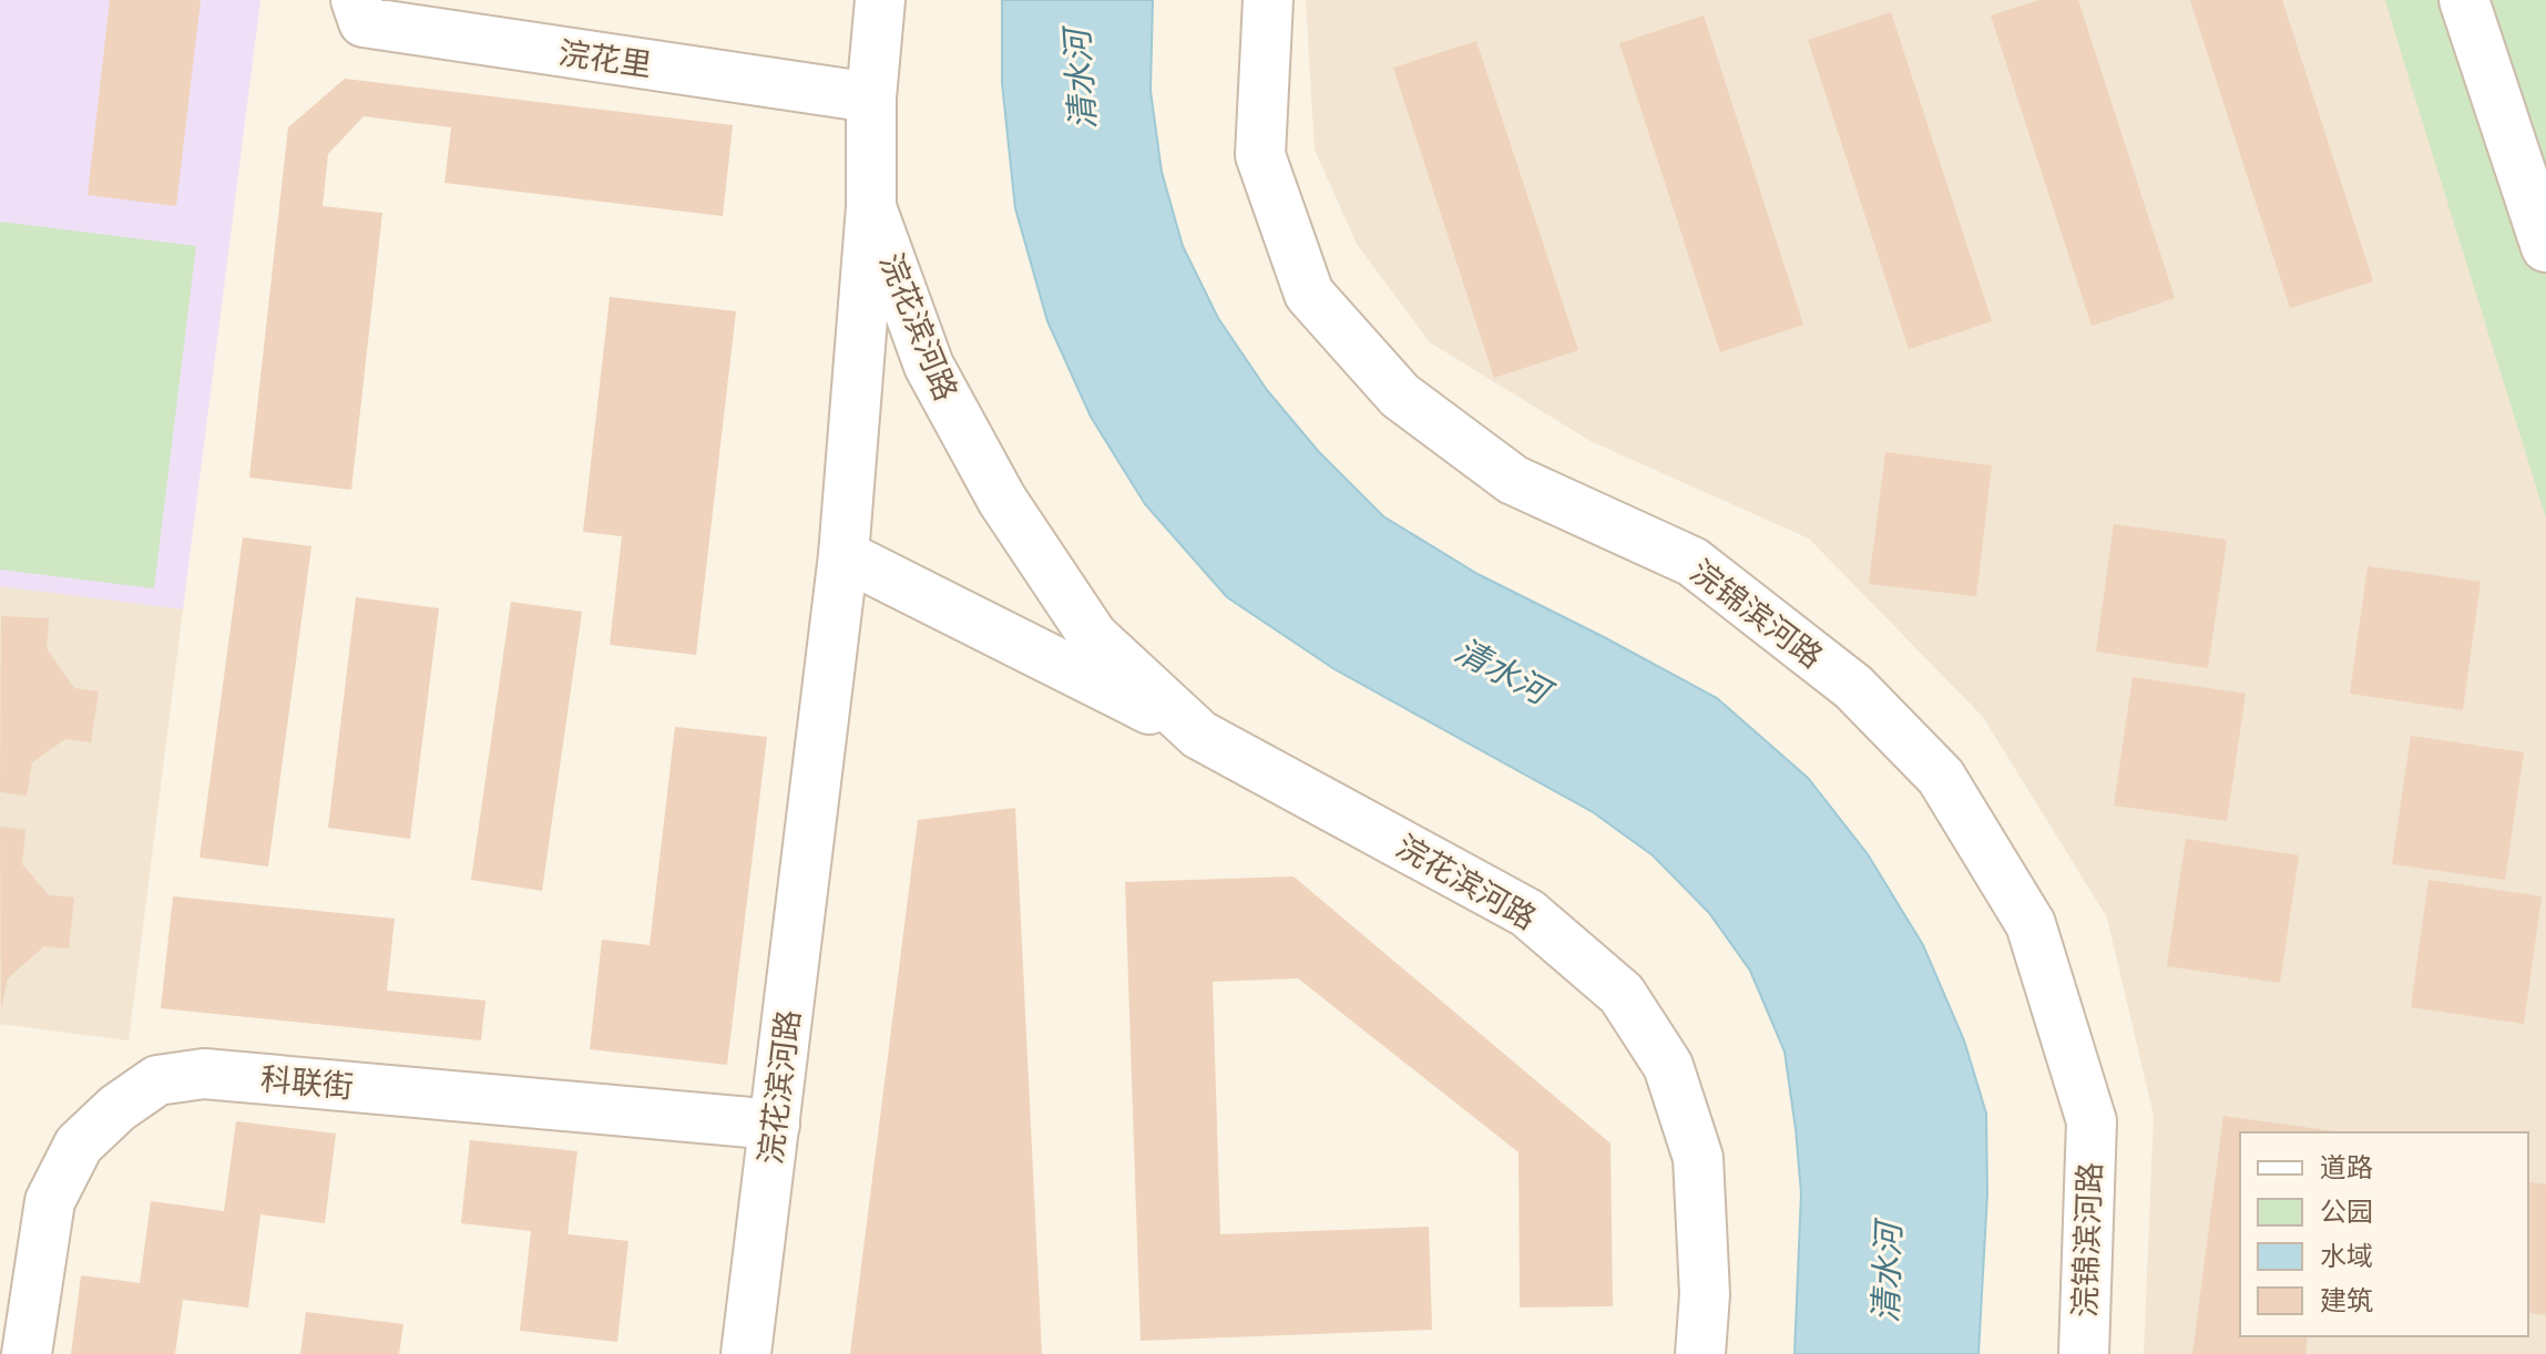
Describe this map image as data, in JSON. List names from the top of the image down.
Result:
{
  "streets": {
    "street": [
      "浣花里",
      "浣花滨河路",
      "浣锦滨河路",
      "科联街"
    ]
  },
  "crossings": [
    ["浣花里", "浣花滨河路"],
    ["浣花滨河路", "科联街"]
  ],
  "water": ["清水河"],
  "legend": [
    "道路",
    "公园",
    "水域",
    "建筑"
  ]
}
